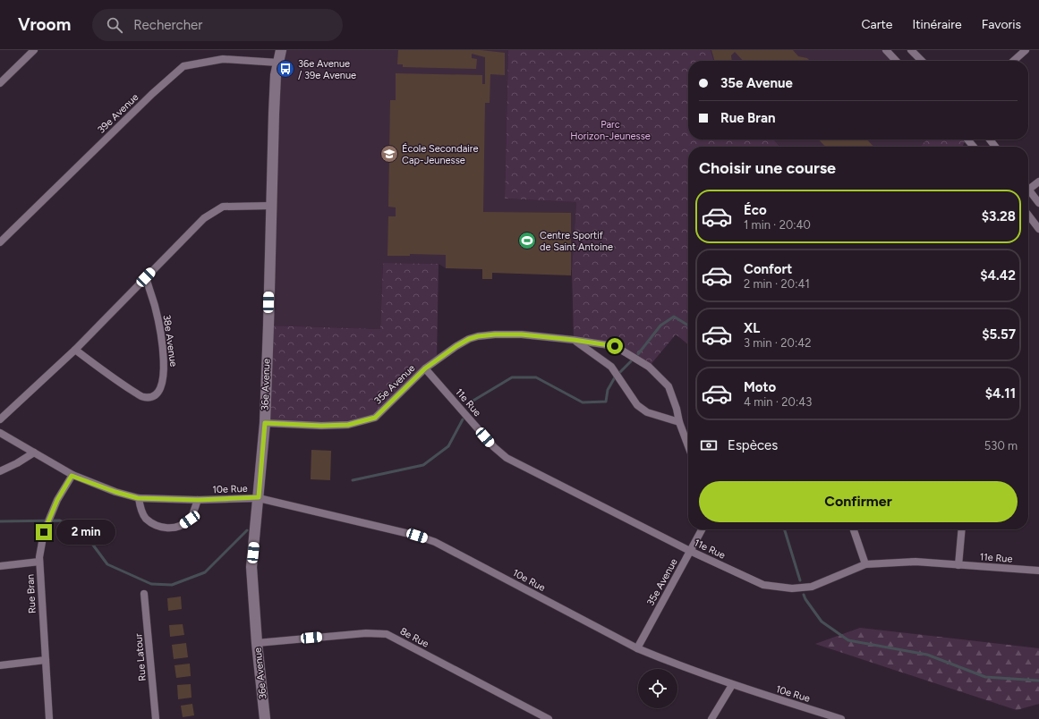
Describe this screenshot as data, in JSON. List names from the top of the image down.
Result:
{
  "streets": {
    "street": [
      "39e Avenue",
      "38e Avenue",
      "36e Avenue",
      "35e Avenue",
      "11e Rue",
      "10e Rue",
      "Rue Bran",
      "8e Rue",
      "Rue Latour"
    ]
  },
  "crossings": [
    ["39e Avenue", "36e Avenue"],
    ["36e Avenue", "35e Avenue"],
    ["36e Avenue", "10e Rue"],
    ["36e Avenue", "8e Rue"],
    ["35e Avenue", "11e Rue"],
    ["35e Avenue", "10e Rue"],
    ["10e Rue", "Rue Bran"]
  ],
  "parks": ["Parc Horizon-Jeunesse"],
  "places": {
    "bus stop": ["36e Avenue / 39e Avenue"],
    "school or university": ["École Secondaire Cap-Jeunesse"],
    "sports": ["Centre Sportif de Saint Antoine"]
  },
  "page": {
    "header": "Vroom",
    "search": "Rechercher",
    "nav": ["Carte", "Itinéraire", "Favoris"],
    "banner": ["35e Avenue", "Rue Bran"],
    "heading": "Choisir une course",
    "list": [
      {
        "name": "Éco",
        "note": "1 min · 20:40",
        "value": "$3.28"
      },
      {
        "name": "Confort",
        "note": "2 min · 20:41",
        "value": "$4.42"
      },
      {
        "name": "XL",
        "note": "3 min · 20:42",
        "value": "$5.57"
      },
      {
        "name": "Moto",
        "note": "4 min · 20:43",
        "value": "$4.11"
      }
    ],
    "pay": ["Espèces", "530 m"],
    "buttons": "Confirmer",
    "bubble": "2 min"
  }
}
